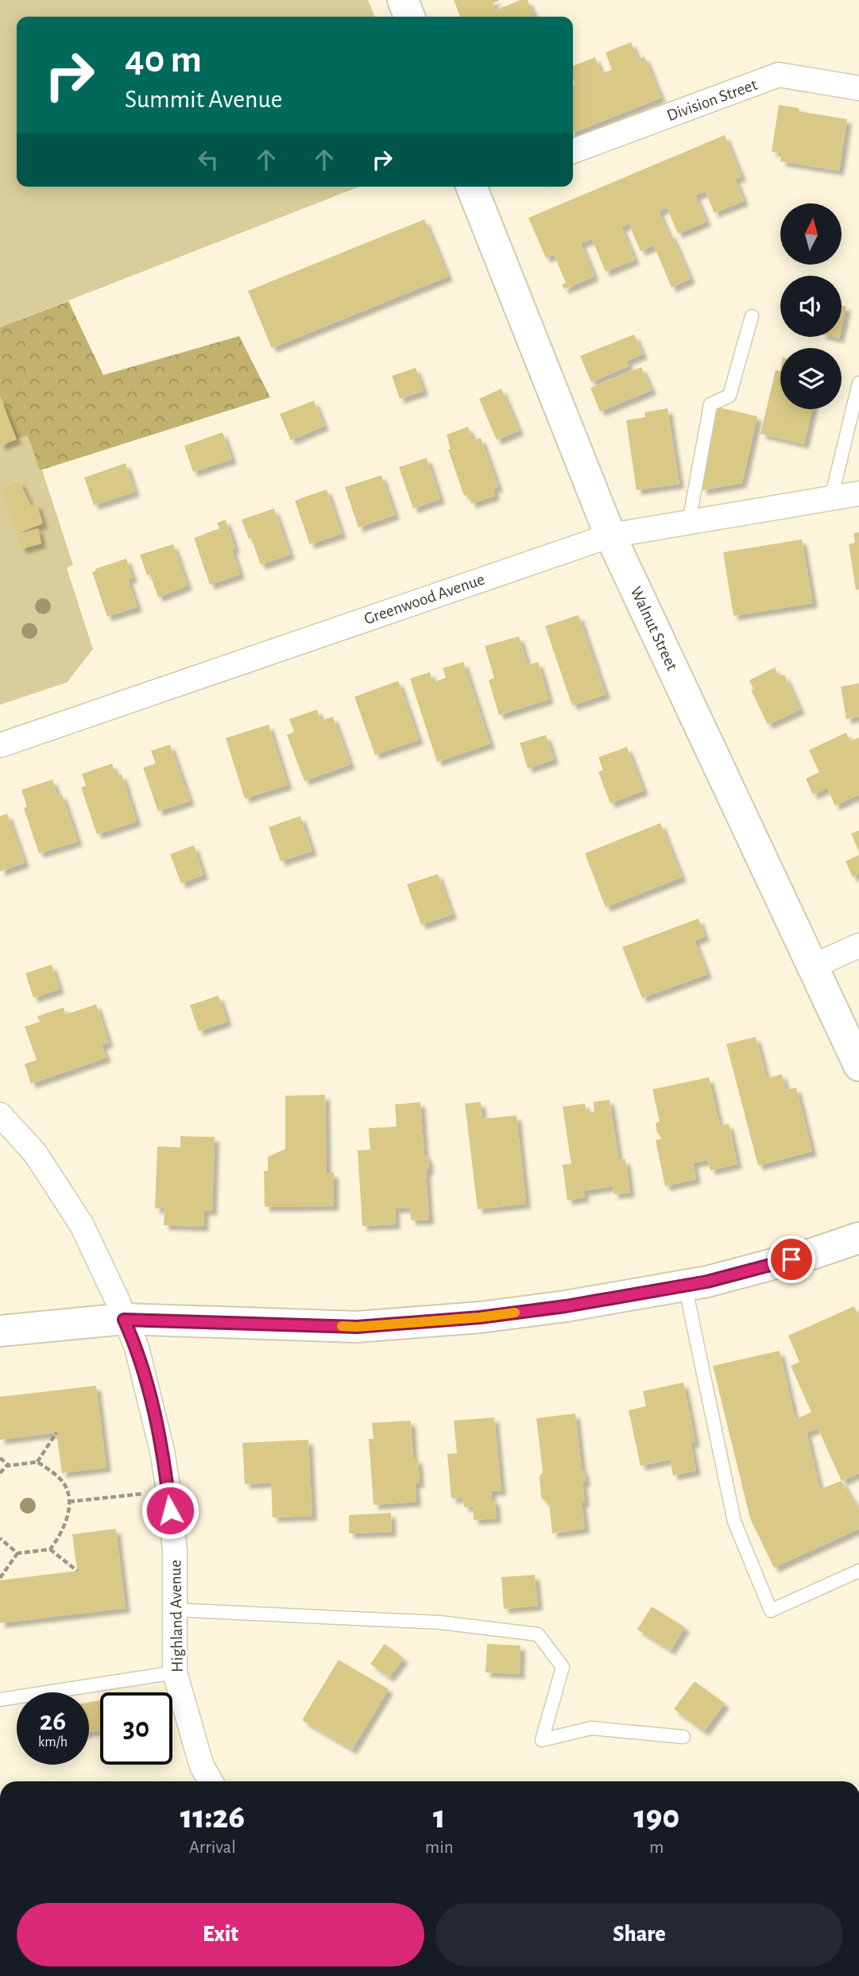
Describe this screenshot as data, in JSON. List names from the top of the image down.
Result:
{
  "streets": {
    "street": [
      "Division Street",
      "Greenwood Avenue",
      "Walnut Street",
      "Highland Avenue"
    ]
  },
  "crossings": [
    ["Greenwood Avenue", "Walnut Street"]
  ],
  "north": "top",
  "page": {
    "turn": ["40 m", "Summit Avenue"],
    "speed": "26 km/h",
    "limit": "30",
    "eta": [
      "11:26",
      "Arrival",
      "1",
      "min",
      "190",
      "m"
    ],
    "buttons": ["Exit", "Share"]
  }
}
